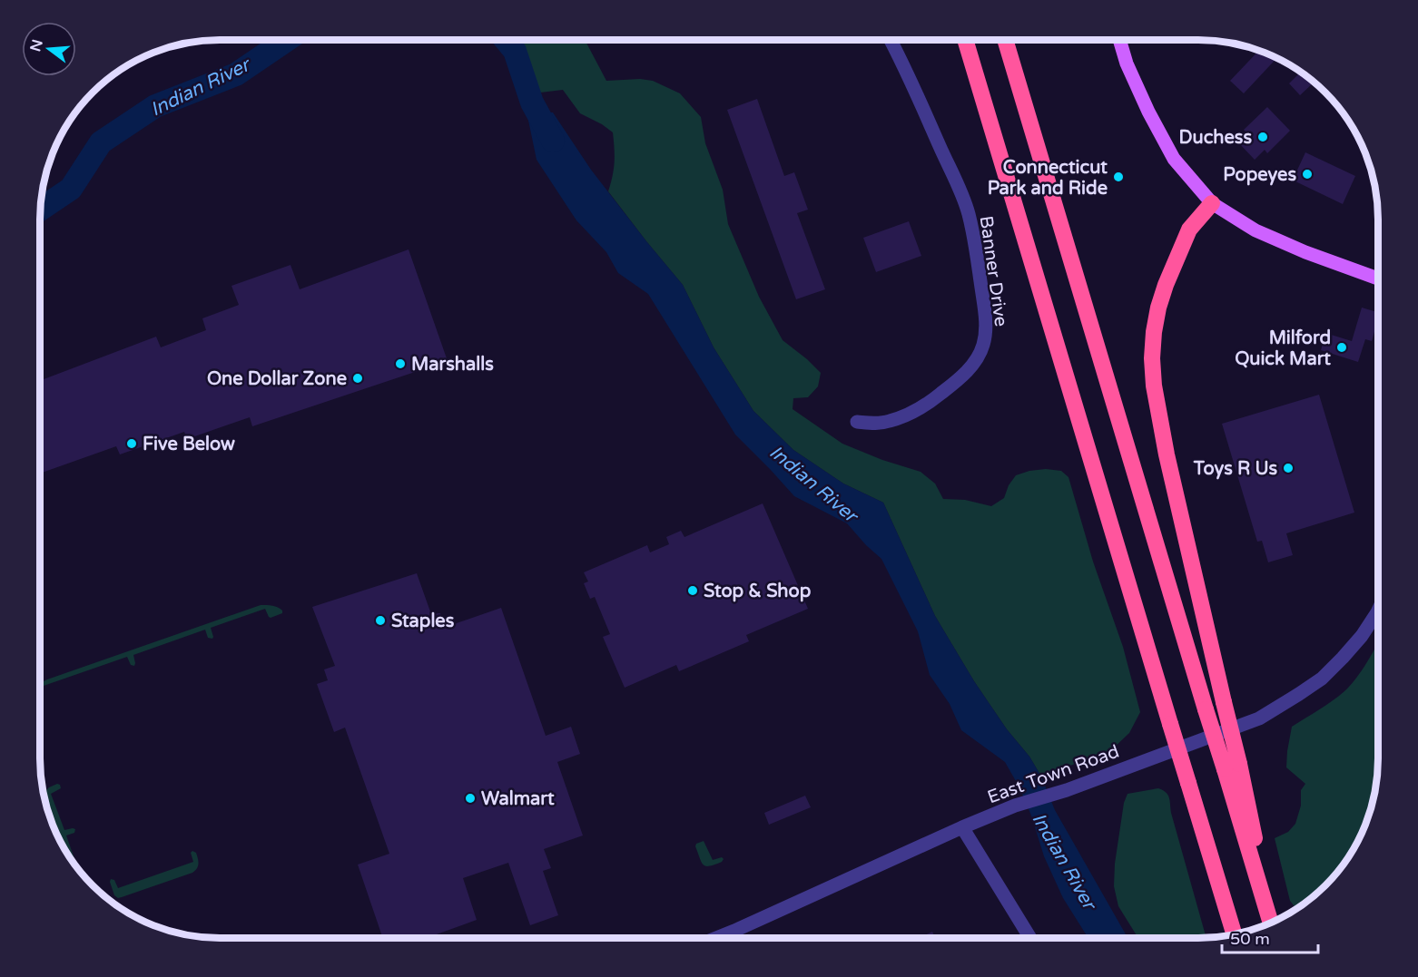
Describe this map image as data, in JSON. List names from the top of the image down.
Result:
{
  "streets": {
    "street": ["Banner Drive", "East Town Road"]
  },
  "water": ["Indian River"],
  "places": [
    "Duchess",
    "Popeyes",
    "Connecticut Park and Ride",
    "Milford Quick Mart",
    "Marshalls",
    "One Dollar Zone",
    "Five Below",
    "Toys R Us",
    "Stop & Shop",
    "Staples",
    "Walmart"
  ],
  "scale_bar": "50 m",
  "north": "left"
}
